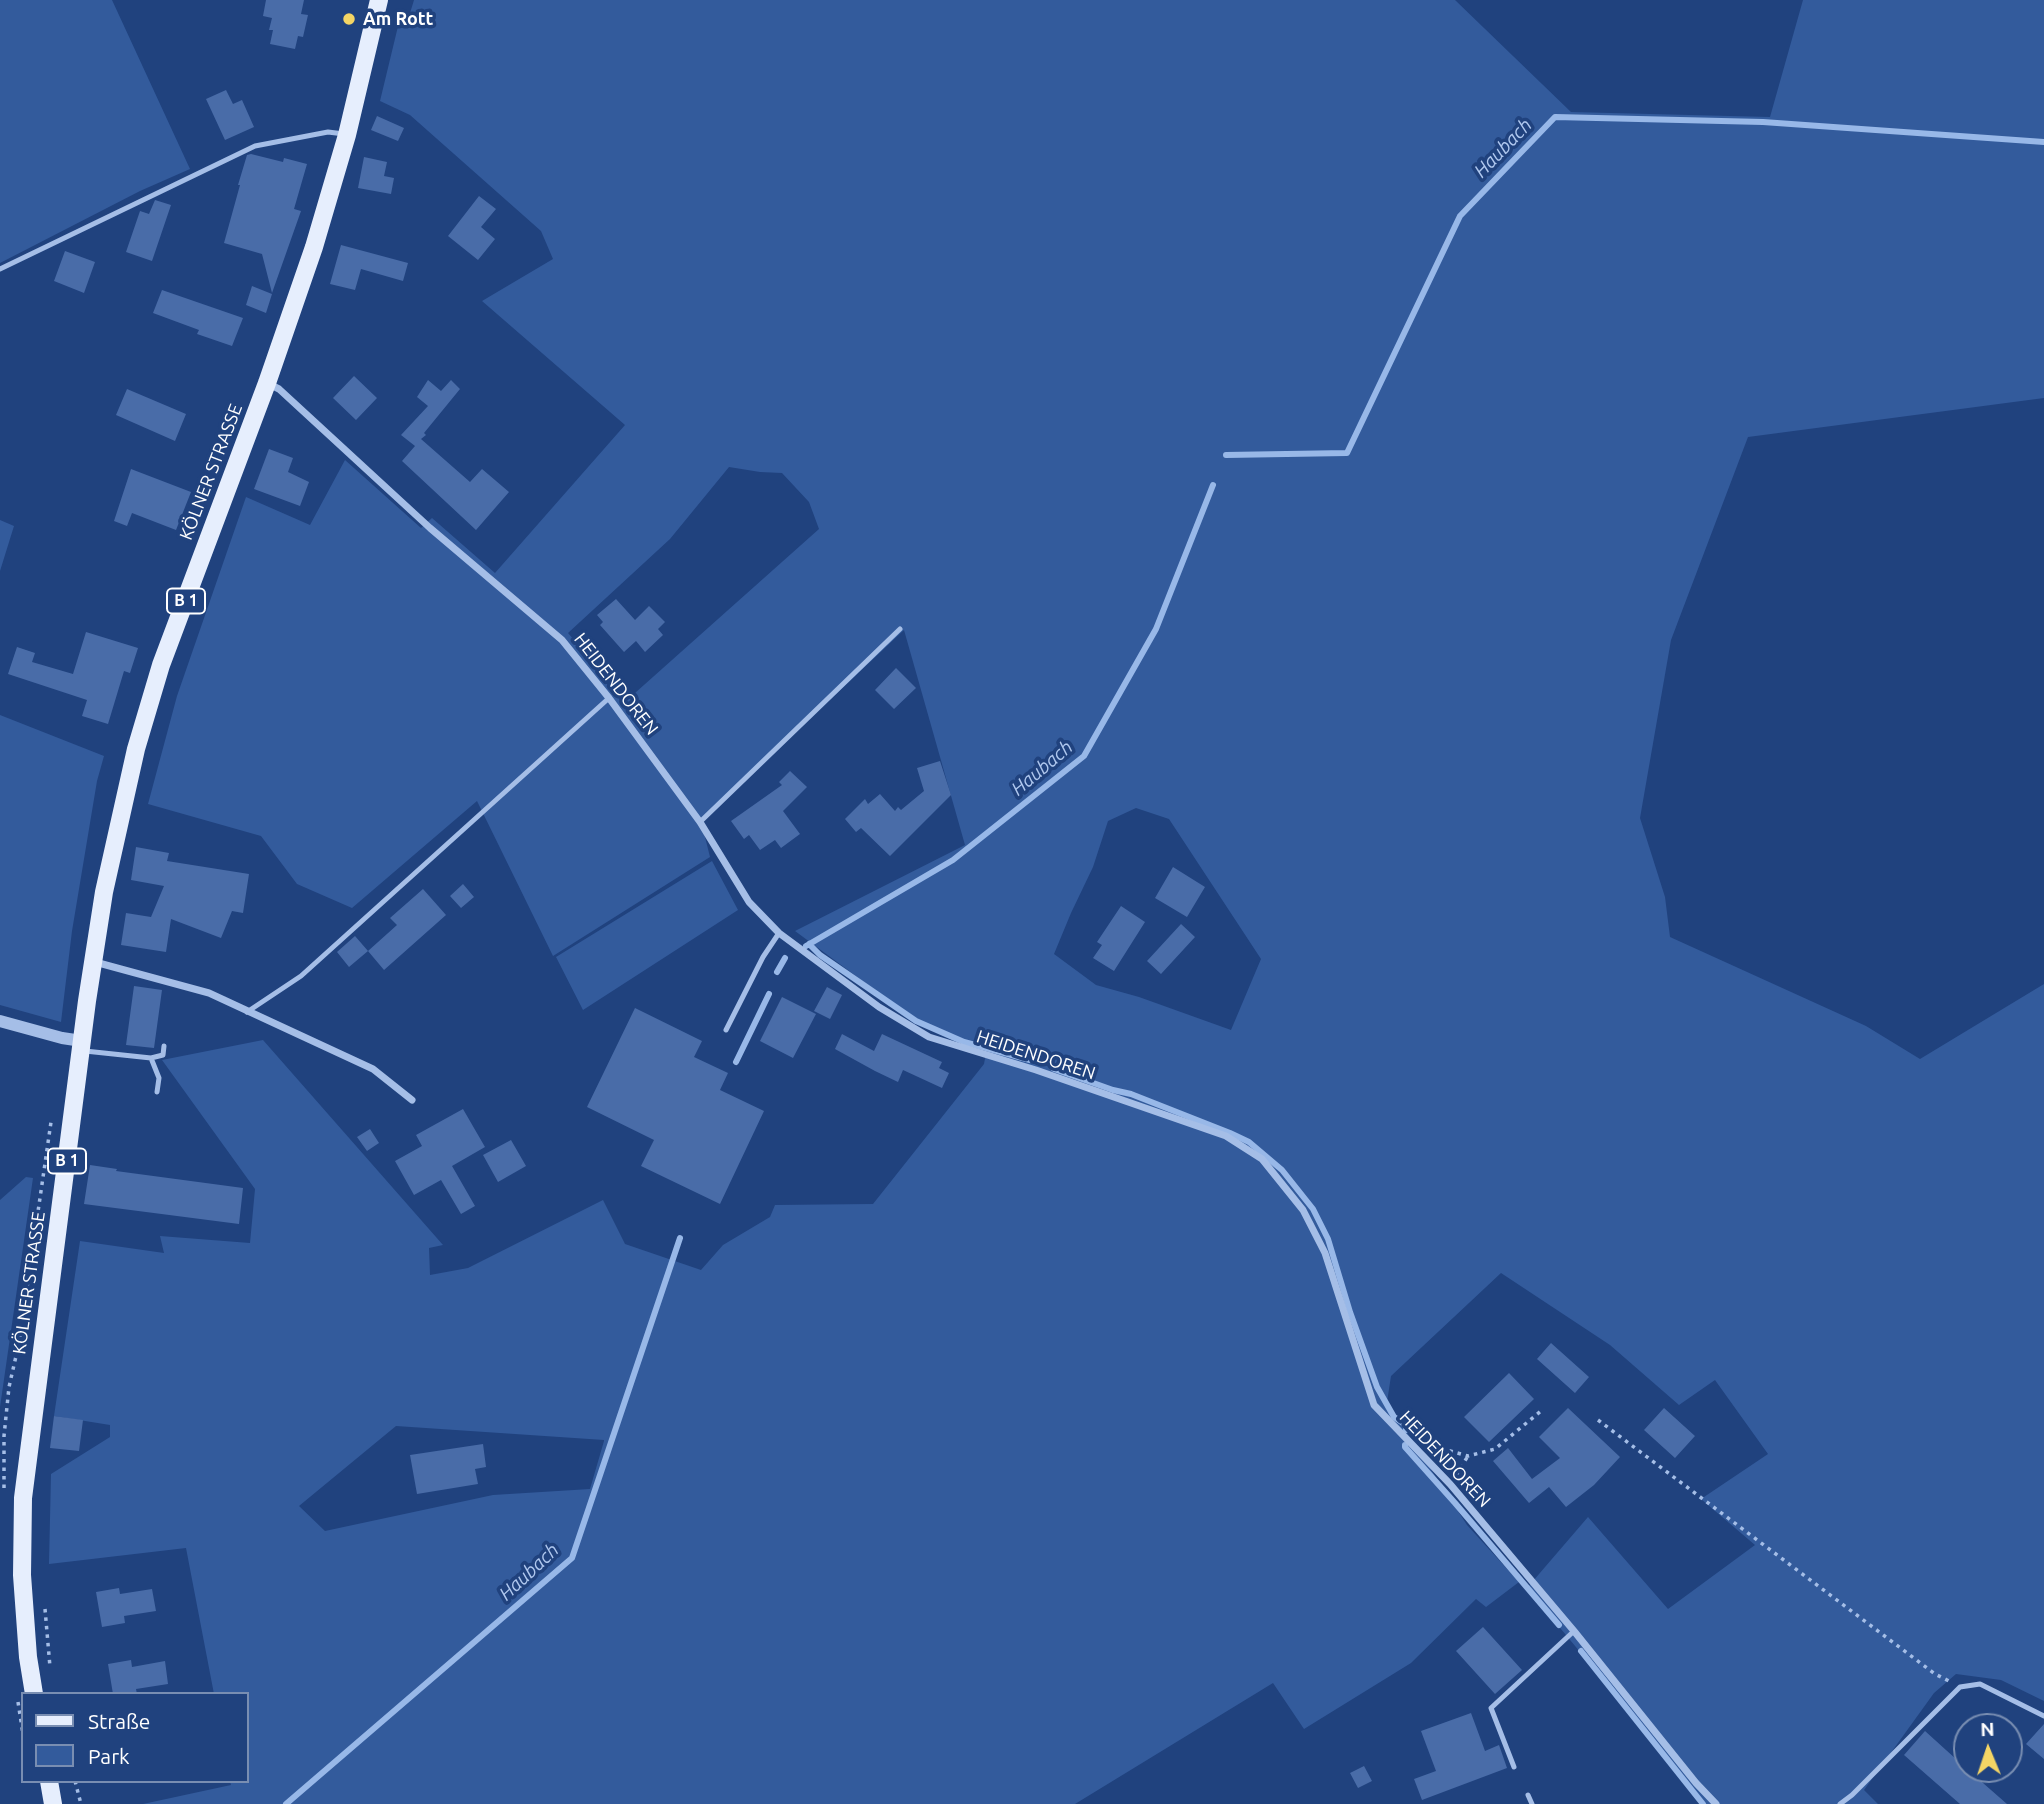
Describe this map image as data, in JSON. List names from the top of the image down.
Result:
{
  "streets": {
    "main road": ["KÖLNER STRASSE", "B 1"],
    "street": ["HEIDENDOREN"]
  },
  "crossings": [
    ["KÖLNER STRASSE", "HEIDENDOREN"]
  ],
  "water": ["Haubach"],
  "places": ["Am Rott"],
  "legend": ["Straße", "Park"],
  "north": "top"
}
